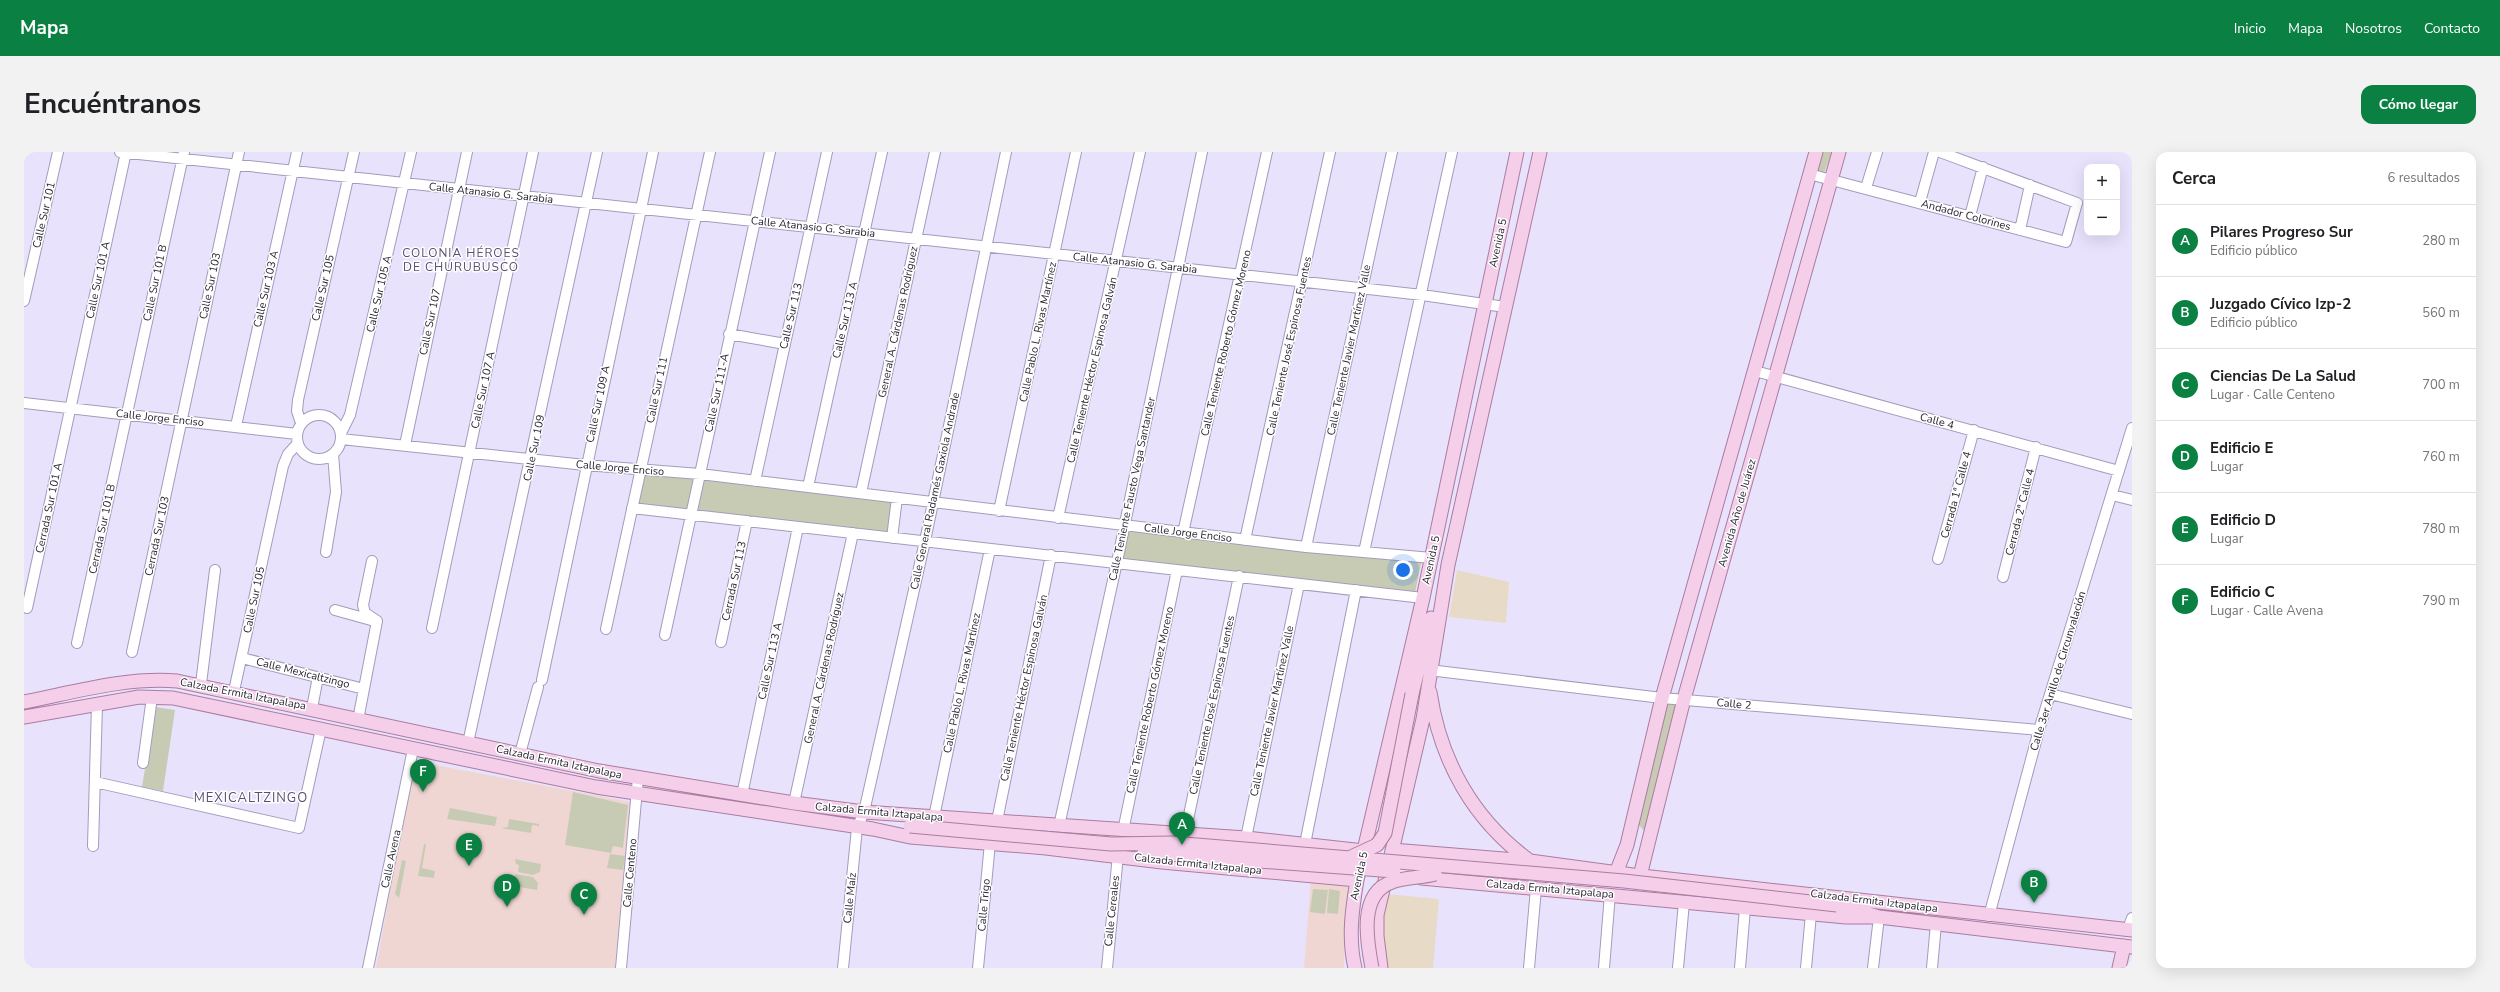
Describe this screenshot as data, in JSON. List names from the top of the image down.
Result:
{
  "streets": {
    "main road": ["Avenida 5", "Avenida Año de Juárez", "Calzada Ermita Iztapalapa"],
    "street": [
      "Calle Atanasio G. Sarabia",
      "Calle Sur 101",
      "Andador Colorines",
      "Calle Sur 101 A",
      "Calle Sur 101 B",
      "Calle Sur 103",
      "Calle Sur 105",
      "Calle Sur 103 A",
      "Calle Sur 105 A",
      "Calle Sur 113",
      "Calle Sur 113 A",
      "Calle Sur 107",
      "General A. Cárdenas Rodríguez",
      "Calle Pablo L. Rivas Martínez",
      "Calle Teniente Roberto Gómez Moreno",
      "Calle Teniente José Espinosa Fuentes",
      "Calle Teniente Javier Martínez Valle",
      "Calle Teniente Héctor Espinosa Galván",
      "Calle Sur 107 A",
      "Calle Sur 111",
      "Calle Sur 111-A",
      "Calle Sur 109 A",
      "Calle Jorge Enciso",
      "Calle 4",
      "Calle Sur 109",
      "Calle Teniente Fausto Vega Santander",
      "Calle General Radamés Gaxiola Andrade",
      "Cerrada 1ª Calle 4",
      "Cerrada Sur 101 A",
      "Cerrada 2ª Calle 4",
      "Cerrada Sur 101 B",
      "Cerrada Sur 103",
      "Cerrada Sur 113",
      "Calle 3er Anillo de Circunvalación",
      "Calle Mexicaltzingo",
      "Calle 2",
      "Calle Avena",
      "Calle Centeno",
      "Calle Maíz",
      "Calle Trigo",
      "Calle Cereales"
    ]
  },
  "crossings": [
    ["Calle Atanasio G. Sarabia", "Avenida 5"],
    ["Calle Atanasio G. Sarabia", "Calle Sur 101 A"],
    ["Calle Atanasio G. Sarabia", "Calle Sur 101 B"],
    ["Calle Atanasio G. Sarabia", "Calle Sur 103"],
    ["Calle Atanasio G. Sarabia", "Calle Sur 105"],
    ["Calle Atanasio G. Sarabia", "Calle Sur 103 A"],
    ["Calle Atanasio G. Sarabia", "Calle Sur 105 A"],
    ["Calle Atanasio G. Sarabia", "Calle Sur 113"],
    ["Calle Atanasio G. Sarabia", "Calle Sur 113 A"],
    ["Calle Atanasio G. Sarabia", "Calle Sur 107"],
    ["Calle Atanasio G. Sarabia", "General A. Cárdenas Rodríguez"],
    ["Calle Atanasio G. Sarabia", "Calle Pablo L. Rivas Martínez"],
    ["Calle Atanasio G. Sarabia", "Calle Teniente Roberto Gómez Moreno"],
    ["Calle Atanasio G. Sarabia", "Calle Teniente José Espinosa Fuentes"],
    ["Calle Atanasio G. Sarabia", "Calle Teniente Javier Martínez Valle"],
    ["Calle Atanasio G. Sarabia", "Calle Teniente Héctor Espinosa Galván"],
    ["Calle Atanasio G. Sarabia", "Calle Sur 107 A"],
    ["Calle Atanasio G. Sarabia", "Calle Sur 111"],
    ["Calle Atanasio G. Sarabia", "Calle Sur 111-A"],
    ["Calle Atanasio G. Sarabia", "Calle Sur 109 A"],
    ["Calle Atanasio G. Sarabia", "Calle Sur 109"],
    ["Calle Atanasio G. Sarabia", "Calle Teniente Fausto Vega Santander"],
    ["Calle Atanasio G. Sarabia", "Calle General Radamés Gaxiola Andrade"],
    ["Andador Colorines", "Avenida Año de Juárez"],
    ["Avenida 5", "Calle Jorge Enciso"],
    ["Avenida 5", "Calzada Ermita Iztapalapa"],
    ["Avenida 5", "Calle 2"],
    ["Calle Sur 101 A", "Calle Jorge Enciso"],
    ["Calle Sur 101 A", "Cerrada Sur 101 A"],
    ["Calle Sur 101 B", "Calle Jorge Enciso"],
    ["Calle Sur 101 B", "Cerrada Sur 101 B"],
    ["Calle Sur 103", "Calle Jorge Enciso"],
    ["Calle Sur 103", "Cerrada Sur 103"],
    ["Calle Sur 105", "Calle Sur 105 A"],
    ["Calle Sur 105", "Calle Jorge Enciso"],
    ["Calle Sur 105", "Calle Mexicaltzingo"],
    ["Calle Sur 105", "Calzada Ermita Iztapalapa"],
    ["Calle Sur 103 A", "Calle Jorge Enciso"],
    ["Calle Sur 105 A", "Calle Jorge Enciso"],
    ["Calle Sur 113", "Calle Jorge Enciso"],
    ["Calle Sur 113 A", "Calle Jorge Enciso"],
    ["Calle Sur 113 A", "Calzada Ermita Iztapalapa"],
    ["Calle Sur 107", "Calle Jorge Enciso"],
    ["General A. Cárdenas Rodríguez", "Calle Jorge Enciso"],
    ["General A. Cárdenas Rodríguez", "Calzada Ermita Iztapalapa"],
    ["Calle Pablo L. Rivas Martínez", "Calle Jorge Enciso"],
    ["Calle Pablo L. Rivas Martínez", "Calzada Ermita Iztapalapa"],
    ["Calle Teniente Roberto Gómez Moreno", "Calle Jorge Enciso"],
    ["Calle Teniente Roberto Gómez Moreno", "Calzada Ermita Iztapalapa"],
    ["Calle Teniente José Espinosa Fuentes", "Calle Jorge Enciso"],
    ["Calle Teniente José Espinosa Fuentes", "Calzada Ermita Iztapalapa"],
    ["Calle Teniente Javier Martínez Valle", "Calle Jorge Enciso"],
    ["Calle Teniente Javier Martínez Valle", "Calzada Ermita Iztapalapa"],
    ["Calle Teniente Héctor Espinosa Galván", "Calle Jorge Enciso"],
    ["Calle Teniente Héctor Espinosa Galván", "Calzada Ermita Iztapalapa"],
    ["Calle Sur 107 A", "Calle Jorge Enciso"],
    ["Calle Sur 111", "Calle Jorge Enciso"],
    ["Calle Sur 111-A", "Calle Jorge Enciso"],
    ["Calle Sur 109 A", "Calle Jorge Enciso"],
    ["Calle Sur 109 A", "Calzada Ermita Iztapalapa"],
    ["Calle Jorge Enciso", "Calle Sur 109"],
    ["Calle Jorge Enciso", "Calle Teniente Fausto Vega Santander"],
    ["Calle Jorge Enciso", "Calle General Radamés Gaxiola Andrade"],
    ["Calle Jorge Enciso", "Cerrada Sur 101 A"],
    ["Calle Jorge Enciso", "Cerrada Sur 101 B"],
    ["Calle Jorge Enciso", "Cerrada Sur 103"],
    ["Calle 4", "Cerrada 1ª Calle 4"],
    ["Calle 4", "Cerrada 2ª Calle 4"],
    ["Calle 4", "Avenida Año de Juárez"],
    ["Calle 4", "Calle 3er Anillo de Circunvalación"],
    ["Calle Sur 109", "Calzada Ermita Iztapalapa"],
    ["Calle Teniente Fausto Vega Santander", "Calzada Ermita Iztapalapa"],
    ["Calle General Radamés Gaxiola Andrade", "Calzada Ermita Iztapalapa"],
    ["Calle General Radamés Gaxiola Andrade", "Calle Maíz"],
    ["Avenida Año de Juárez", "Calzada Ermita Iztapalapa"],
    ["Avenida Año de Juárez", "Calle 2"],
    ["Calle 3er Anillo de Circunvalación", "Calzada Ermita Iztapalapa"],
    ["Calle 3er Anillo de Circunvalación", "Calle 2"],
    ["Calzada Ermita Iztapalapa", "Calle Avena"],
    ["Calzada Ermita Iztapalapa", "Calle Centeno"],
    ["Calzada Ermita Iztapalapa", "Calle Maíz"],
    ["Calzada Ermita Iztapalapa", "Calle Trigo"],
    ["Calzada Ermita Iztapalapa", "Calle Cereales"]
  ],
  "districts": ["COLONIA HÉROES DE CHURUBUSCO", "MEXICALTZINGO"],
  "page": {
    "header": "Mapa",
    "nav": [
      "Inicio",
      "Mapa",
      "Nosotros",
      "Contacto"
    ],
    "title": "Encuéntranos",
    "buttons": "Cómo llegar",
    "heading": ["Cerca", "6 resultados"],
    "map_buttons": ["+", "−"],
    "list": [
      {
        "mark": "A",
        "name": "Pilares Progreso Sur",
        "note": "Edificio público",
        "value": "280 m"
      },
      {
        "mark": "B",
        "name": "Juzgado Cívico Izp-2",
        "note": "Edificio público",
        "value": "560 m"
      },
      {
        "mark": "C",
        "name": "Ciencias De La Salud",
        "note": "Lugar · Calle Centeno",
        "value": "700 m"
      },
      {
        "mark": "D",
        "name": "Edificio E",
        "note": "Lugar",
        "value": "760 m"
      },
      {
        "mark": "E",
        "name": "Edificio D",
        "note": "Lugar",
        "value": "780 m"
      },
      {
        "mark": "F",
        "name": "Edificio C",
        "note": "Lugar · Calle Avena",
        "value": "790 m"
      }
    ],
    "pins": [
      "F",
      "A",
      "E",
      "B",
      "D",
      "C"
    ]
  }
}
